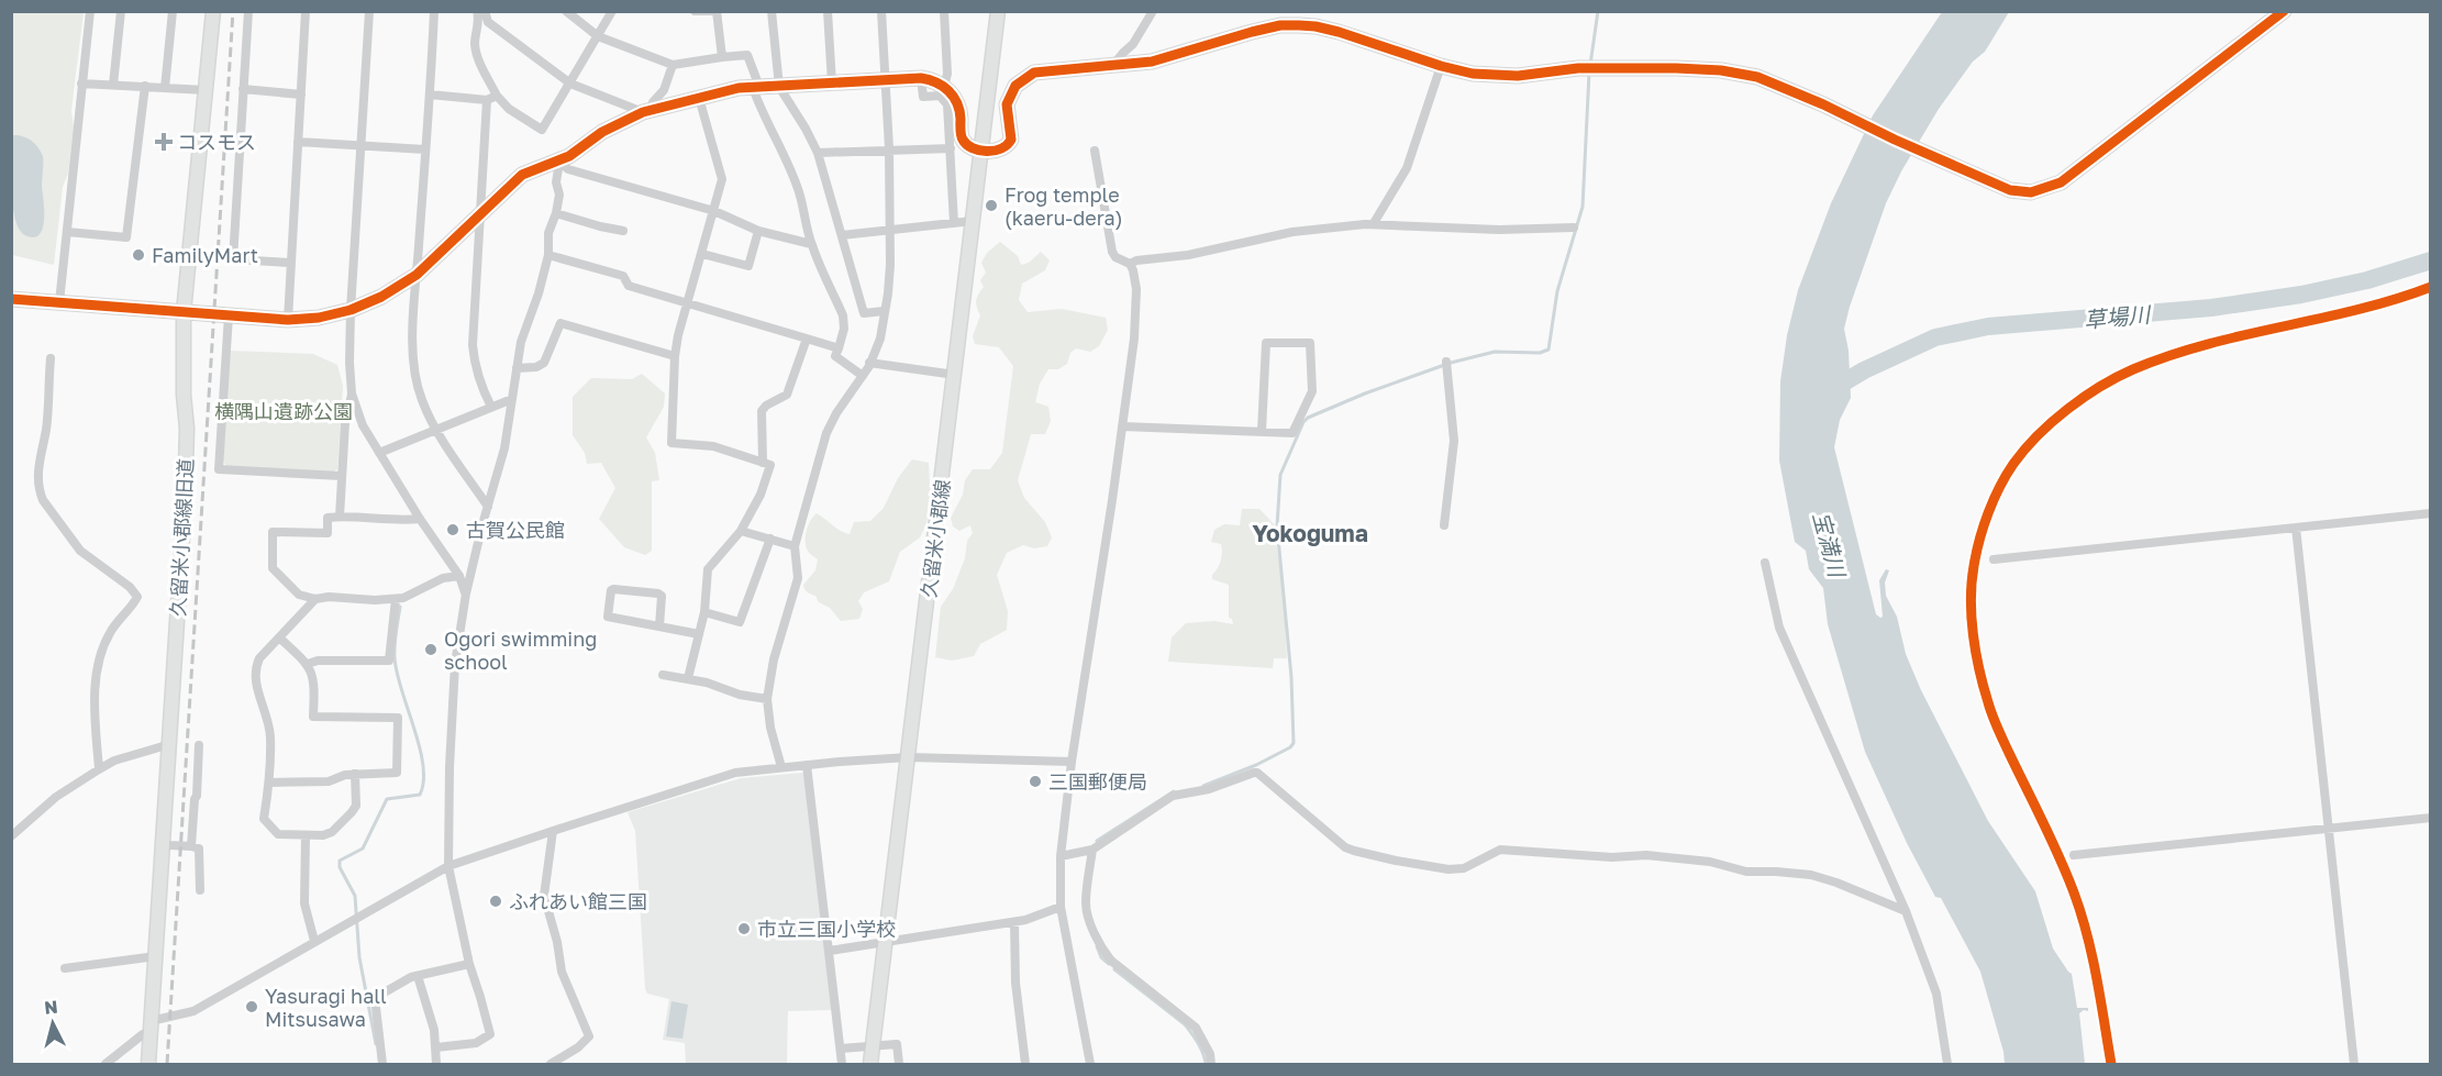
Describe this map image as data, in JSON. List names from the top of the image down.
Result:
{
  "streets": {
    "street": ["久留米小郡線旧道", "久留米小郡線"]
  },
  "districts": ["Yokoguma"],
  "water": ["草場川", "宝満川"],
  "parks": ["横隅山遺跡公園"],
  "places": {
    "health": ["コスモス"],
    "other": [
      "Frog temple (kaeru-dera)",
      "FamilyMart",
      "古賀公民館",
      "Ogori swimming school",
      "三国郵便局",
      "ふれあい館三国",
      "市立三国小学校",
      "Yasuragi hall Mitsusawa"
    ]
  },
  "north": "top"
}
